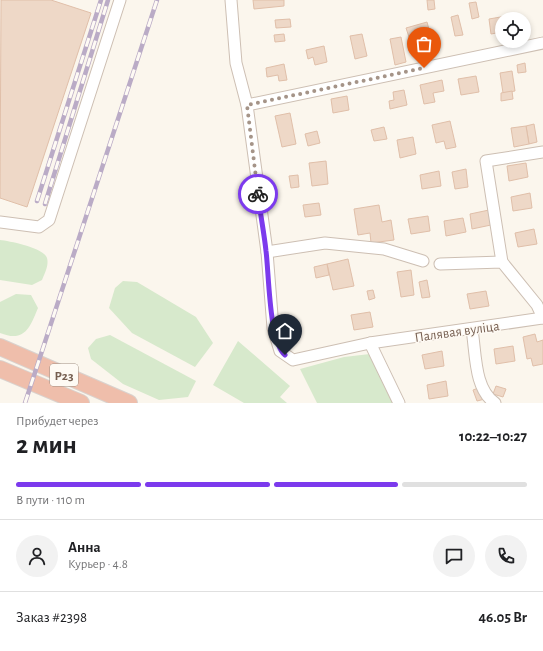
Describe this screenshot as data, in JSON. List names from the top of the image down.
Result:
{
  "streets": {
    "highway": ["Р23"],
    "street": ["Палявая вуліца"]
  },
  "page": {
    "heading": ["2 мин", "Прибудет через", "10:22–10:27"],
    "panel": [
      "Анна",
      "Курьер · 4.8",
      "Заказ #2398",
      "46.05 Br"
    ],
    "bar": "В пути · 110 m"
  }
}
